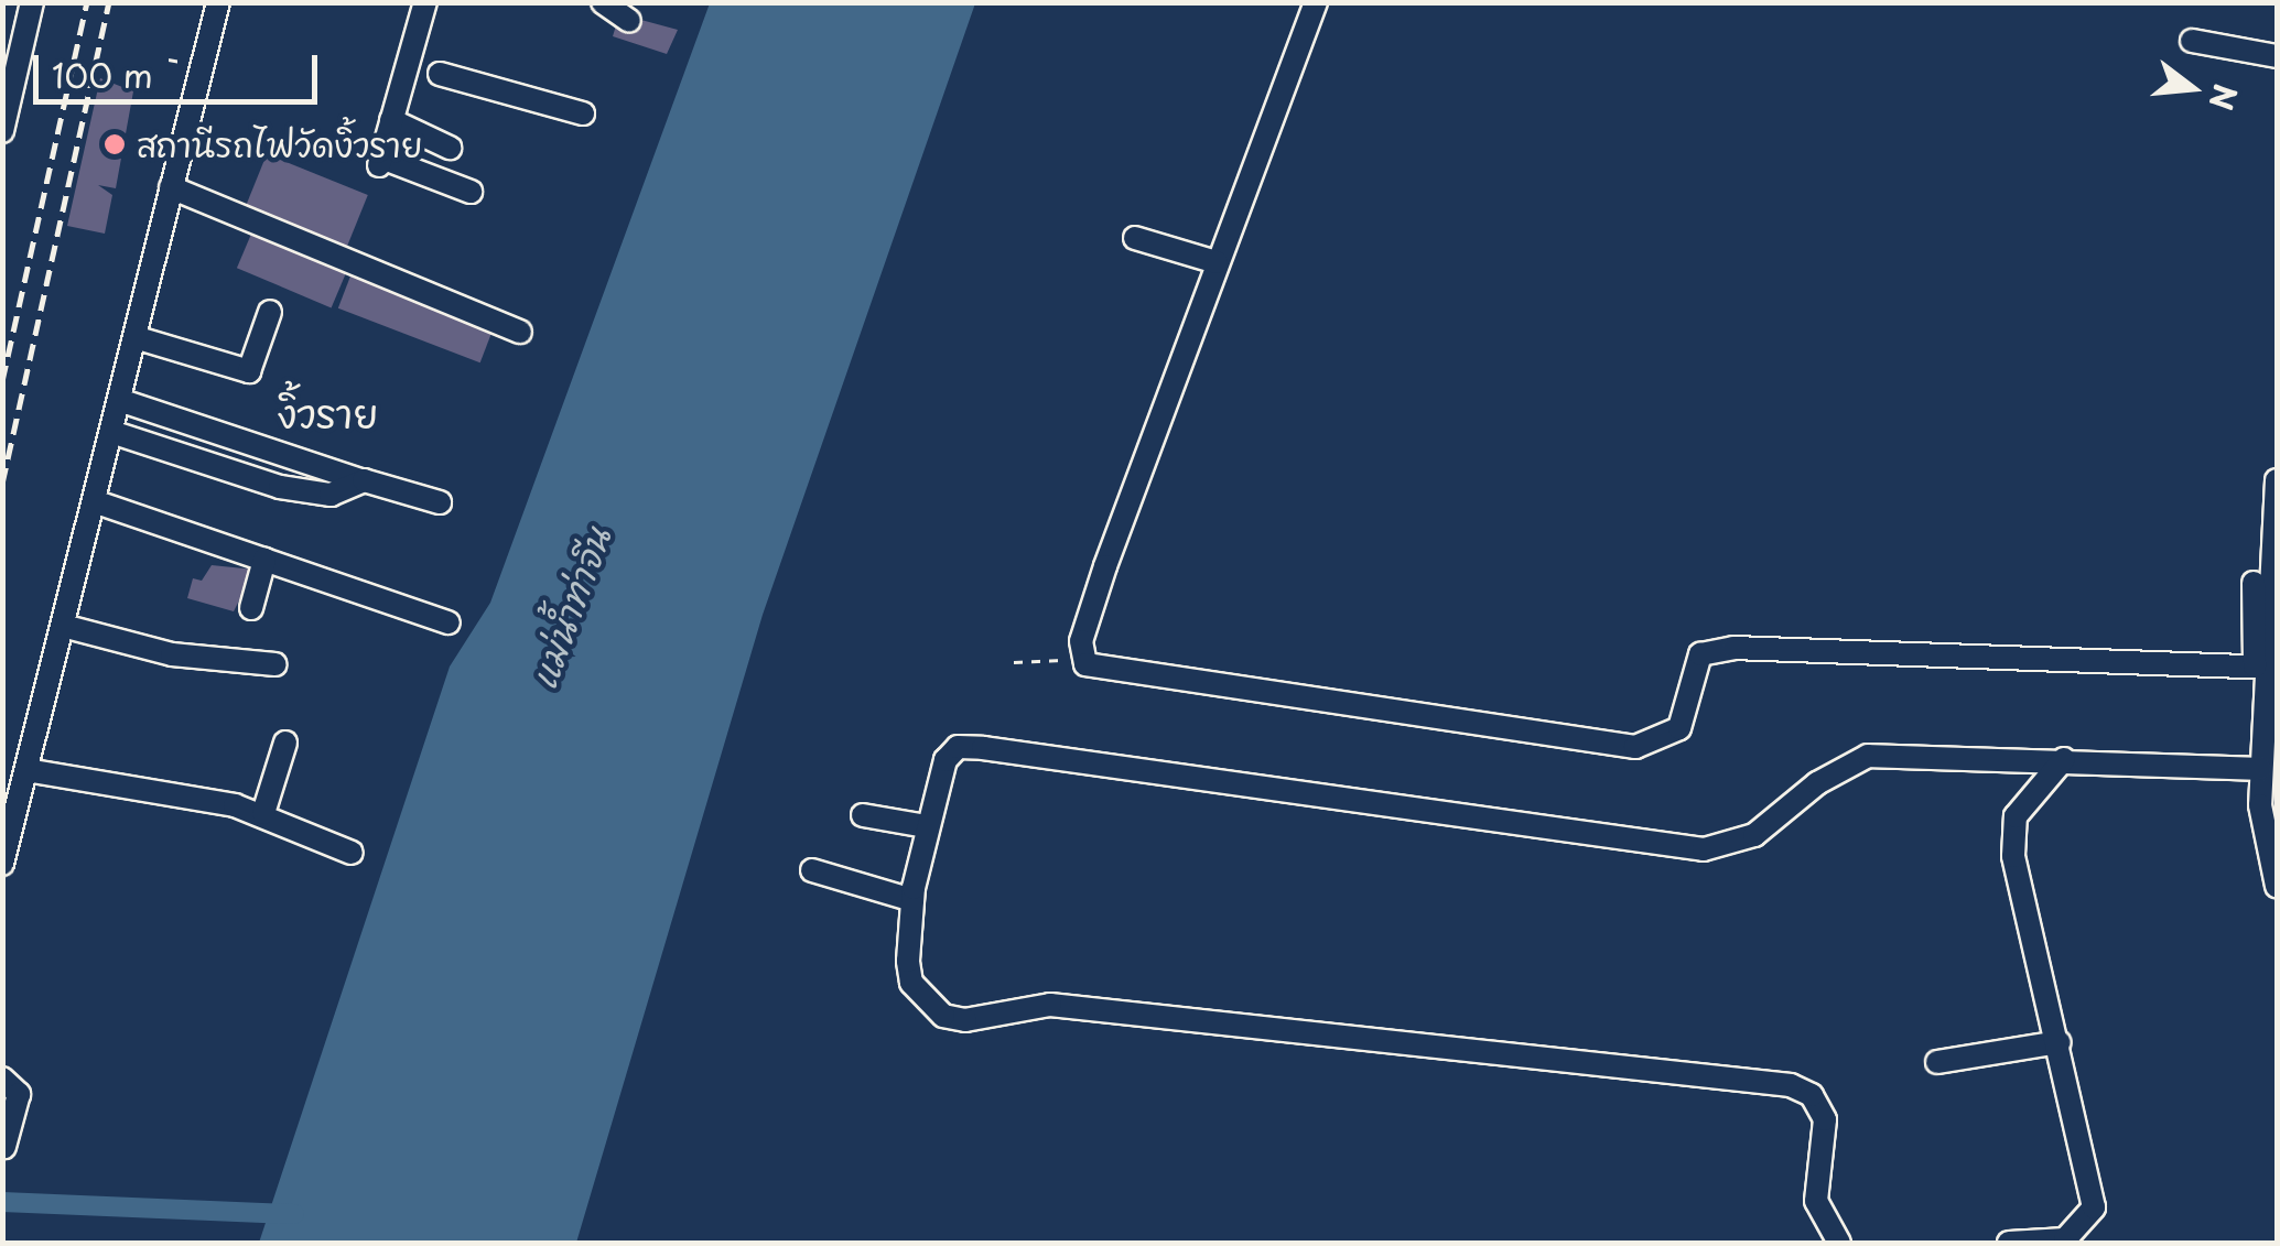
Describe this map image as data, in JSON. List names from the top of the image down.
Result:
{
  "districts": ["งิ้วราย"],
  "water": ["แม่น้ำท่าจีน"],
  "places": ["สถานีรถไฟวัดงิ้วราย"],
  "scale_bar": "100 m",
  "north": "right"
}
